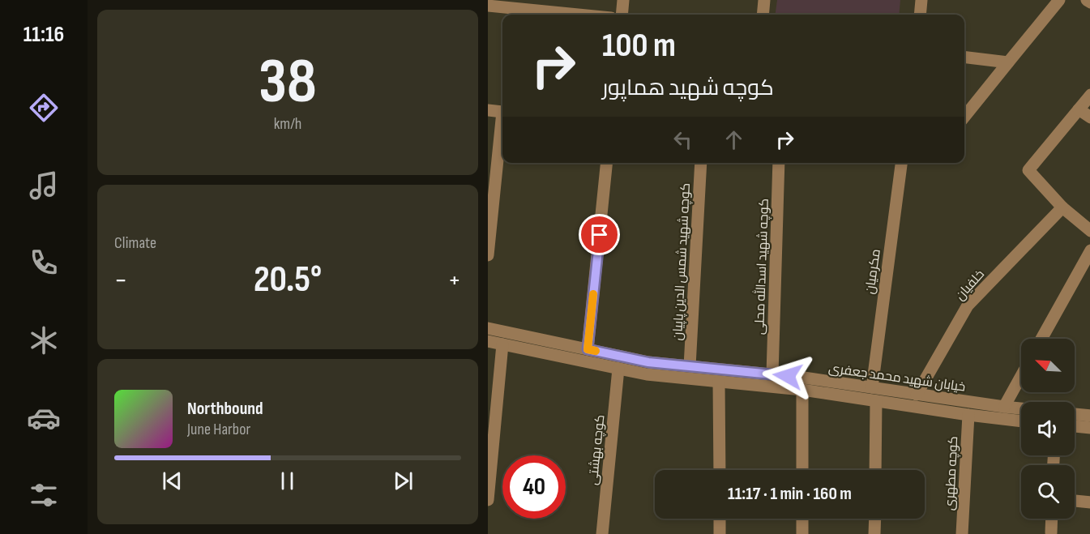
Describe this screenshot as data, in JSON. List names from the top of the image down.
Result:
{
  "streets": {
    "street": [
      "کوچه شهید شمس الدین پاپیان",
      "کوچه شهید اسدالله محلی",
      "مکرمیان",
      "خلفیان",
      "خیابان شهید محمد جعفری",
      "کوچه بهشتی",
      "کوچه مطهری"
    ]
  },
  "crossings": [
    ["کوچه شهید شمس الدین پاپیان", "خیابان شهید محمد جعفری"],
    ["کوچه شهید اسدالله محلی", "خیابان شهید محمد جعفری"],
    ["مکرمیان", "خیابان شهید محمد جعفری"],
    ["خلفیان", "خیابان شهید محمد جعفری"],
    ["خیابان شهید محمد جعفری", "کوچه بهشتی"],
    ["خیابان شهید محمد جعفری", "کوچه مطهری"]
  ],
  "north": "top left",
  "page": {
    "tabs": "11:16",
    "tile": [
      ["38", "km/h"],
      "Climate"
    ],
    "turn": ["100 m", "کوچه شهید هماپور"],
    "heat": ["−", "20.5°", "+"],
    "song": ["Northbound", "June Harbor"],
    "limit": "40",
    "trip": "11:17 · 1 min · 160 m"
  }
}
